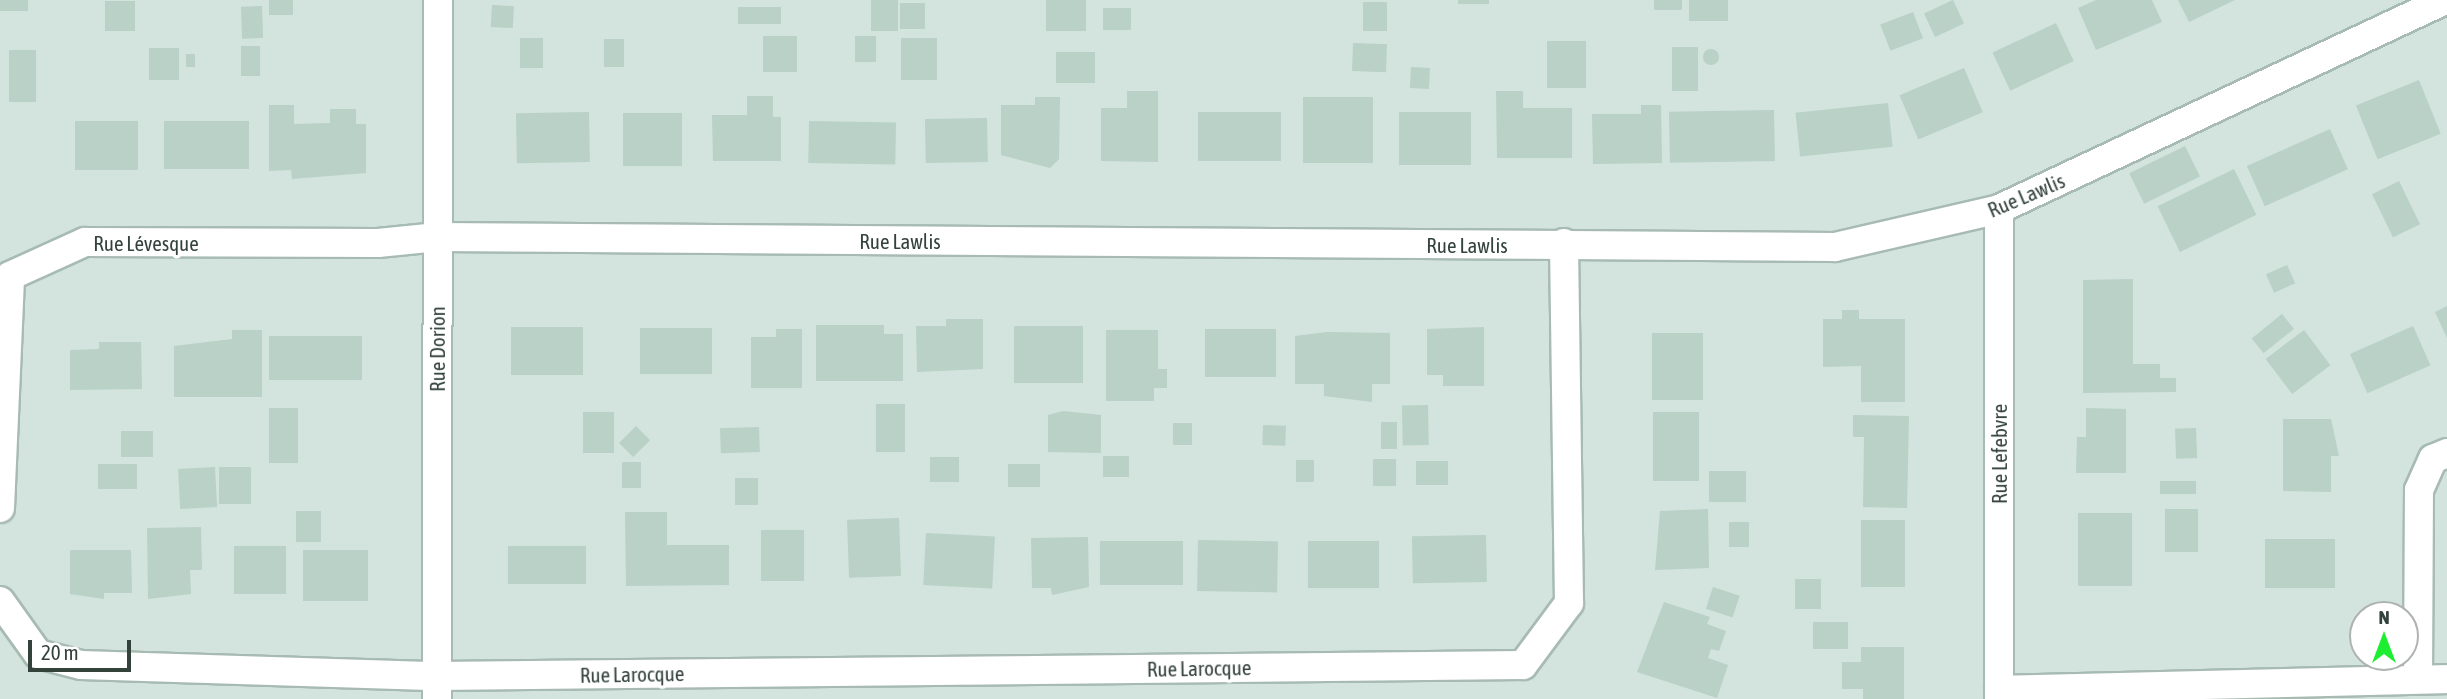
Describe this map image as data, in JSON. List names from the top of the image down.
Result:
{
  "streets": {
    "street": [
      "Rue Lawlis",
      "Rue Lévesque",
      "Rue Dorion",
      "Rue Lefebvre",
      "Rue Larocque"
    ]
  },
  "crossings": [
    ["Rue Lawlis", "Rue Lévesque"],
    ["Rue Lawlis", "Rue Dorion"],
    ["Rue Lawlis", "Rue Lefebvre"],
    ["Rue Lawlis", "Rue Larocque"],
    ["Rue Lévesque", "Rue Dorion"],
    ["Rue Dorion", "Rue Larocque"]
  ],
  "scale_bar": "20 m",
  "north": "top"
}
